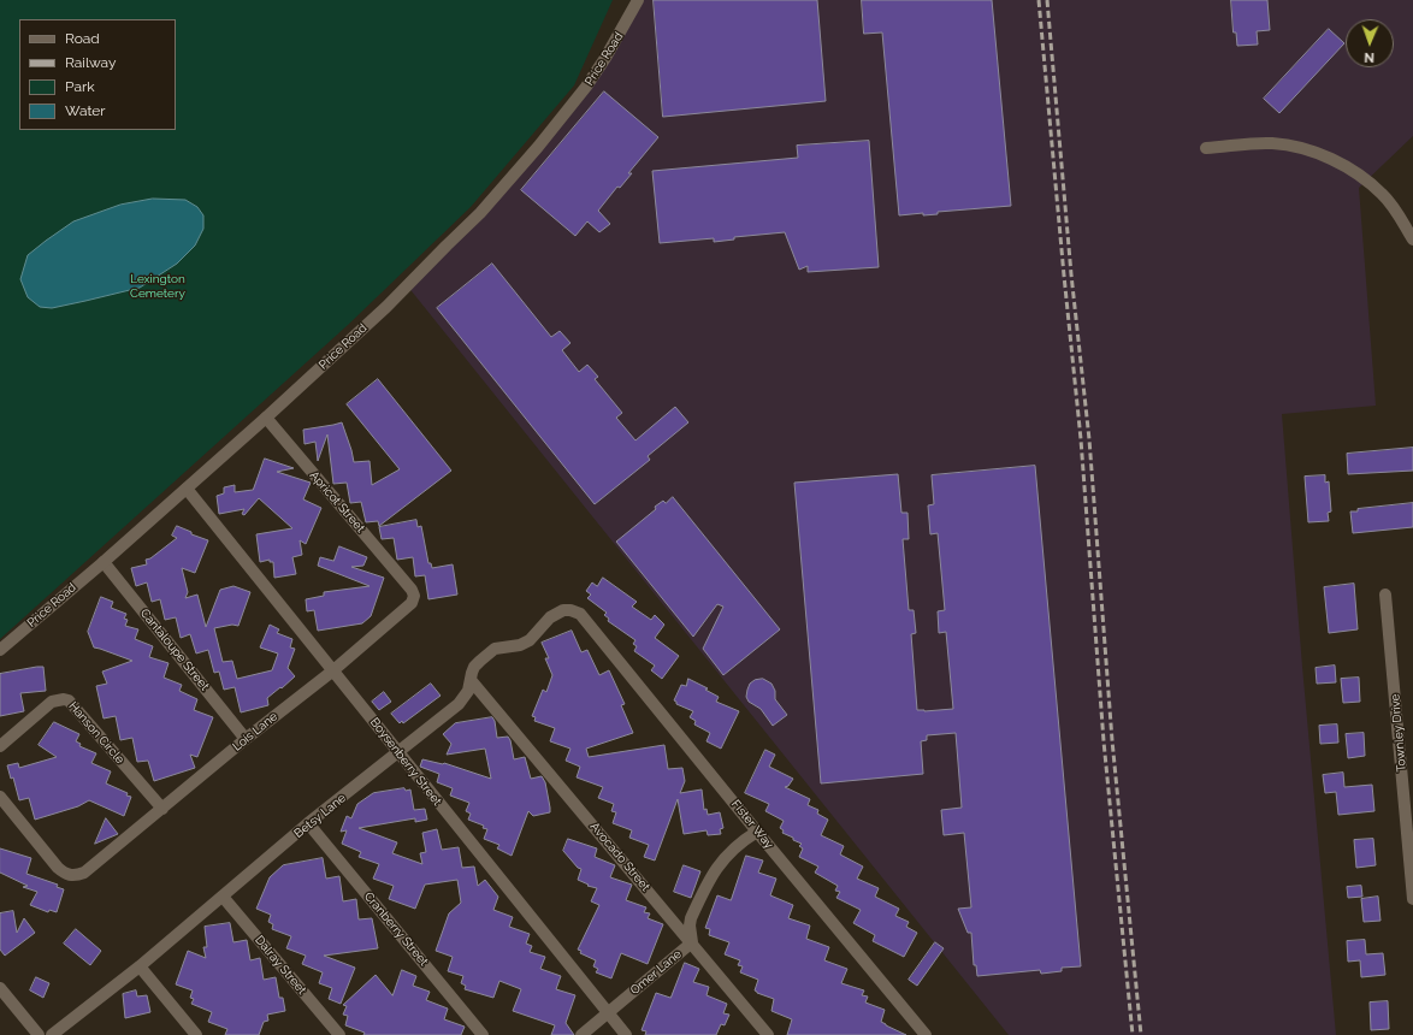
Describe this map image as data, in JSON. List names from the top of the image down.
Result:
{
  "streets": {
    "street": [
      "Price Road",
      "Apricot Street",
      "Cantaloupe Street",
      "Lois Lane",
      "Hanson Circle",
      "Townley Drive",
      "Boysenberry Street",
      "Betsy Lane",
      "Fister Way",
      "Avocado Street",
      "Cranberry Street",
      "Dalray Street",
      "Omer Lane"
    ]
  },
  "crossings": [
    ["Price Road", "Apricot Street"],
    ["Price Road", "Cantaloupe Street"],
    ["Price Road", "Boysenberry Street"],
    ["Apricot Street", "Lois Lane"],
    ["Cantaloupe Street", "Lois Lane"],
    ["Lois Lane", "Hanson Circle"],
    ["Lois Lane", "Boysenberry Street"],
    ["Boysenberry Street", "Betsy Lane"],
    ["Boysenberry Street", "Omer Lane"],
    ["Betsy Lane", "Fister Way"],
    ["Betsy Lane", "Avocado Street"],
    ["Betsy Lane", "Cranberry Street"],
    ["Betsy Lane", "Dalray Street"],
    ["Fister Way", "Omer Lane"],
    ["Avocado Street", "Omer Lane"]
  ],
  "parks": ["Lexington Cemetery"],
  "legend": [
    "Road",
    "Railway",
    "Park",
    "Water"
  ],
  "north": "bottom"
}
